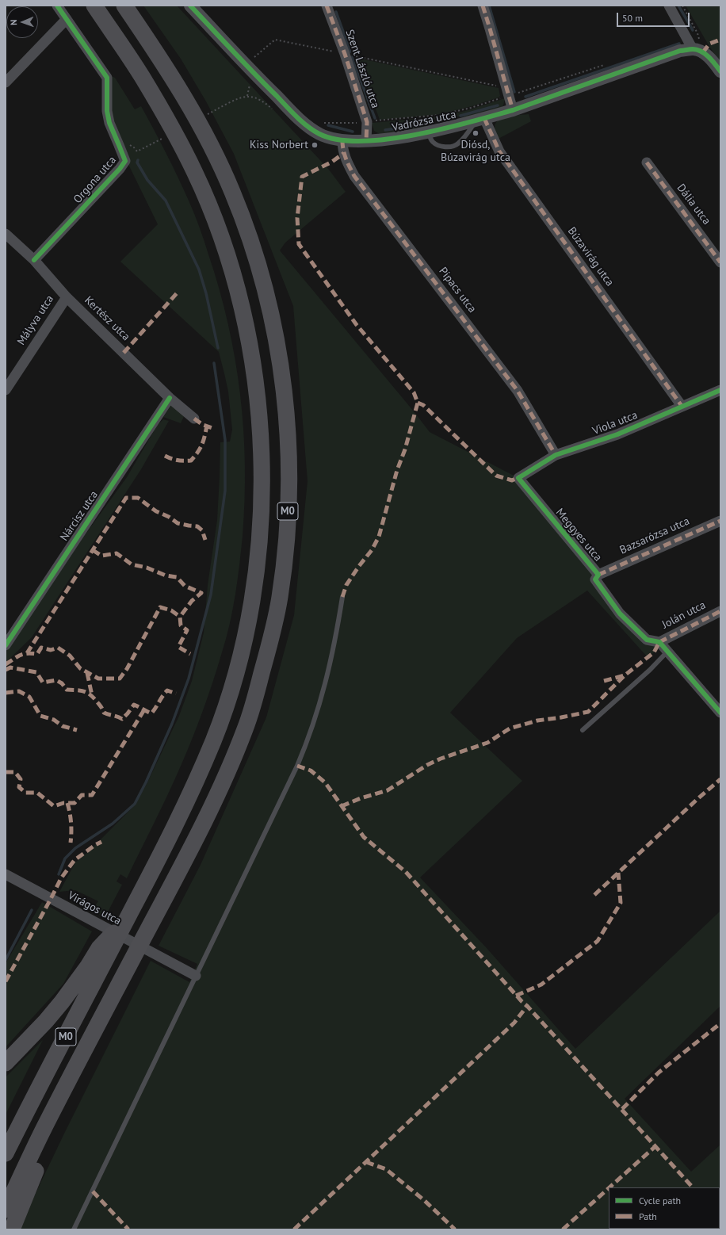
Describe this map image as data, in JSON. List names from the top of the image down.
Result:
{
  "streets": {
    "highway": ["M0"],
    "street": [
      "Szent László utca",
      "Vadrózsa utca",
      "Orgona utca",
      "Dália utca",
      "Búzavirág utca",
      "Pipacs utca",
      "Kertész utca",
      "Mályva utca",
      "Viola utca",
      "Nárcisz utca",
      "Meggyes utca",
      "Bazsarózsa utca",
      "Jolán utca",
      "Virágos utca"
    ]
  },
  "crossings": [
    ["Szent László utca", "Vadrózsa utca"],
    ["Vadrózsa utca", "Búzavirág utca"],
    ["Vadrózsa utca", "Pipacs utca"],
    ["Orgona utca", "Kertész utca"],
    ["Búzavirág utca", "Viola utca"],
    ["Pipacs utca", "Viola utca"],
    ["Kertész utca", "Mályva utca"],
    ["Kertész utca", "Nárcisz utca"],
    ["Viola utca", "Meggyes utca"],
    ["Meggyes utca", "Bazsarózsa utca"],
    ["Meggyes utca", "Jolán utca"]
  ],
  "places": ["Diósd, Búzavirág utca", "Kiss Norbert"],
  "legend": ["Cycle path", "Path"],
  "scale_bar": "50 m",
  "north": "left"
}
